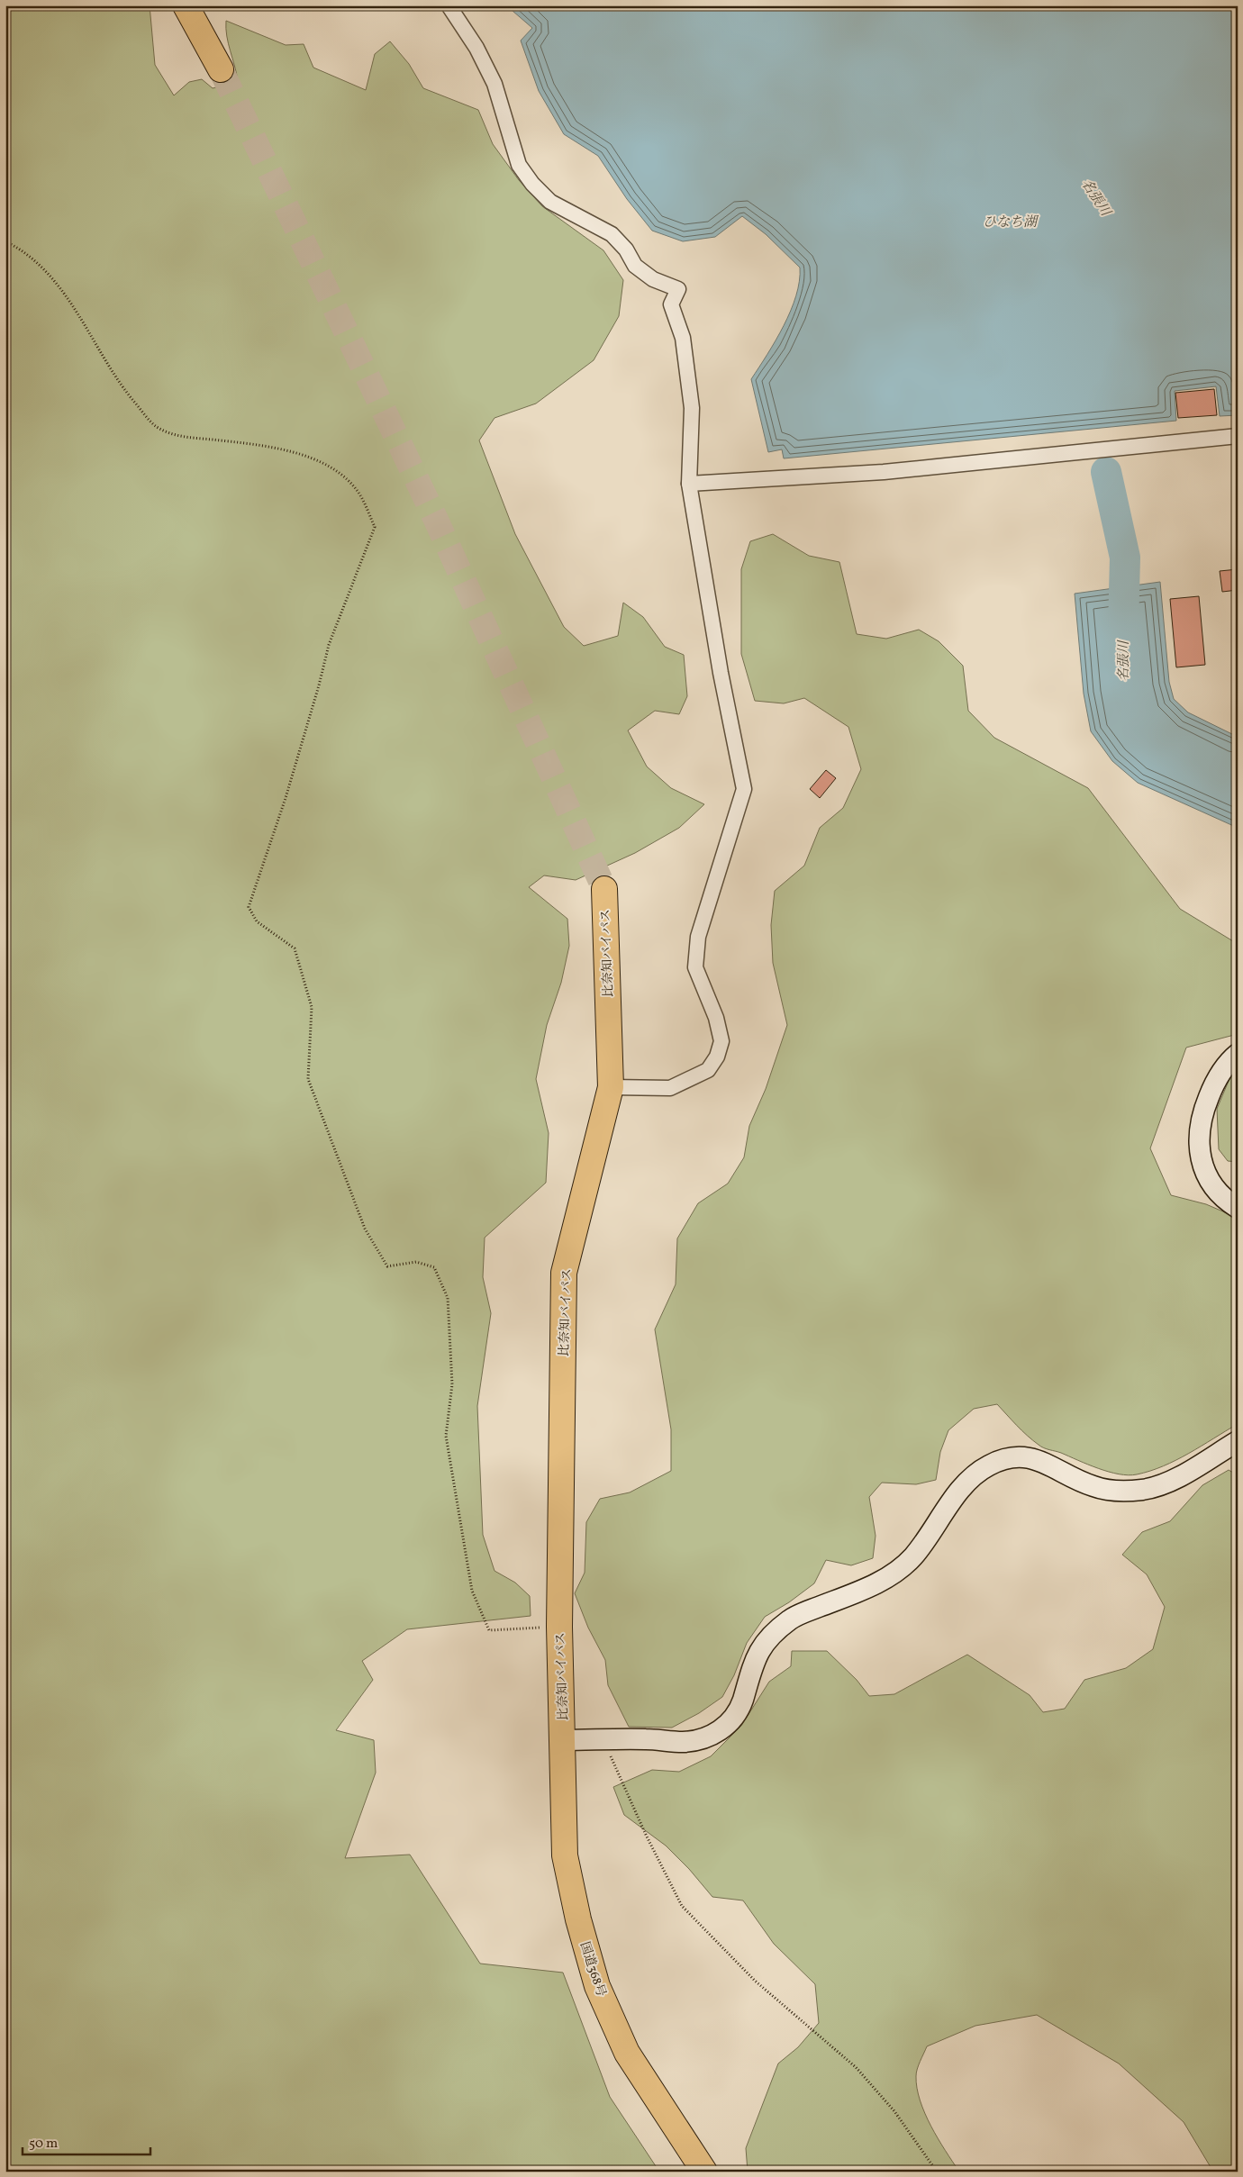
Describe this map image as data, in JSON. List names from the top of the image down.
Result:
{
  "streets": {
    "highway": ["比奈知バイパス", "国道368号"]
  },
  "crossings": [
    ["比奈知バイパス", "国道368号"]
  ],
  "water": ["名張川", "ひなち湖"],
  "scale_bar": "50 m"
}
